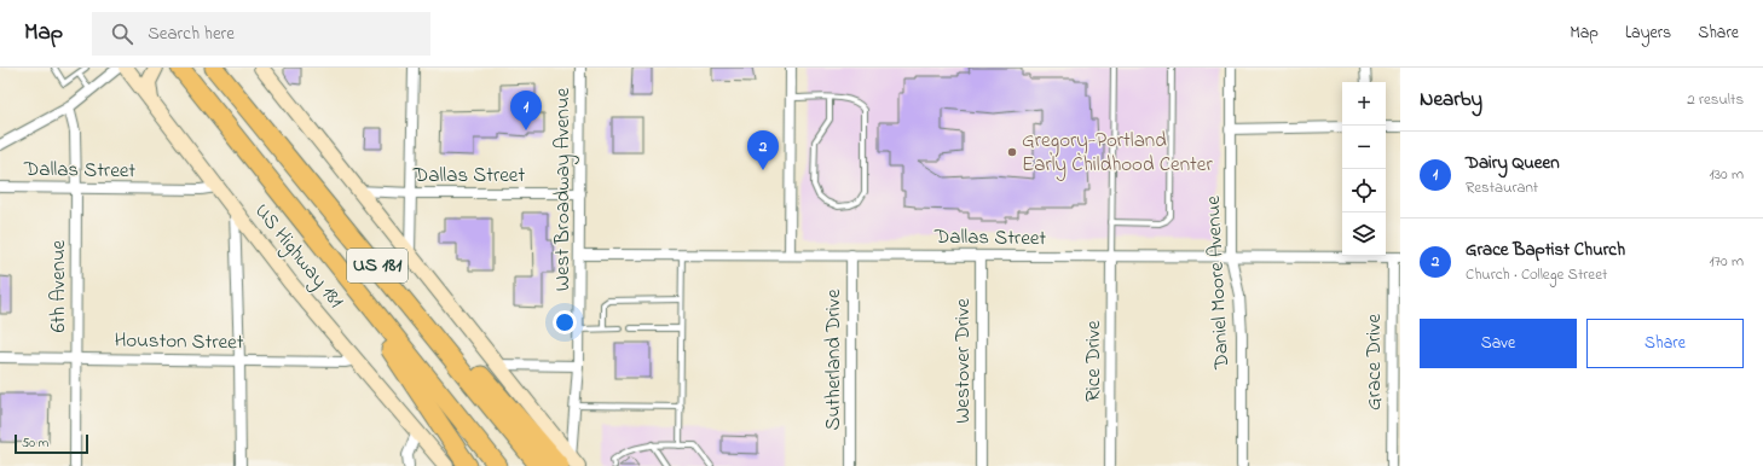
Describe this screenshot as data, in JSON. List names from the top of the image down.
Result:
{
  "streets": {
    "highway": ["US 181"],
    "main road": ["US Highway 181"],
    "street": [
      "Dallas Street",
      "West Broadway Avenue",
      "Daniel Moore Avenue",
      "6th Avenue",
      "Houston Street",
      "Sutherland Drive",
      "Westover Drive",
      "Rice Drive",
      "Grace Drive"
    ]
  },
  "crossings": [
    ["Dallas Street", "West Broadway Avenue"],
    ["Dallas Street", "US Highway 181"],
    ["Dallas Street", "Daniel Moore Avenue"],
    ["Dallas Street", "6th Avenue"],
    ["Dallas Street", "Sutherland Drive"],
    ["Dallas Street", "Westover Drive"],
    ["Dallas Street", "Rice Drive"],
    ["Dallas Street", "Grace Drive"],
    ["US Highway 181", "Houston Street"],
    ["6th Avenue", "Houston Street"]
  ],
  "places": ["Gregory-Portland Early Childhood Center"],
  "scale_bar": "50 m",
  "page": {
    "header": "Map",
    "search": "Search here",
    "nav": ["Map", "Layers", "Share"],
    "heading": ["Nearby", "2 results"],
    "map_buttons": ["+", "−"],
    "pins": ["1", "2"],
    "list": [
      {
        "mark": "1",
        "name": "Dairy Queen",
        "note": "Restaurant",
        "value": "130 m"
      },
      {
        "mark": "2",
        "name": "Grace Baptist Church",
        "note": "Church · College Street",
        "value": "170 m"
      }
    ],
    "buttons": ["Save", "Share"],
    "scale": "50 m"
  }
}
